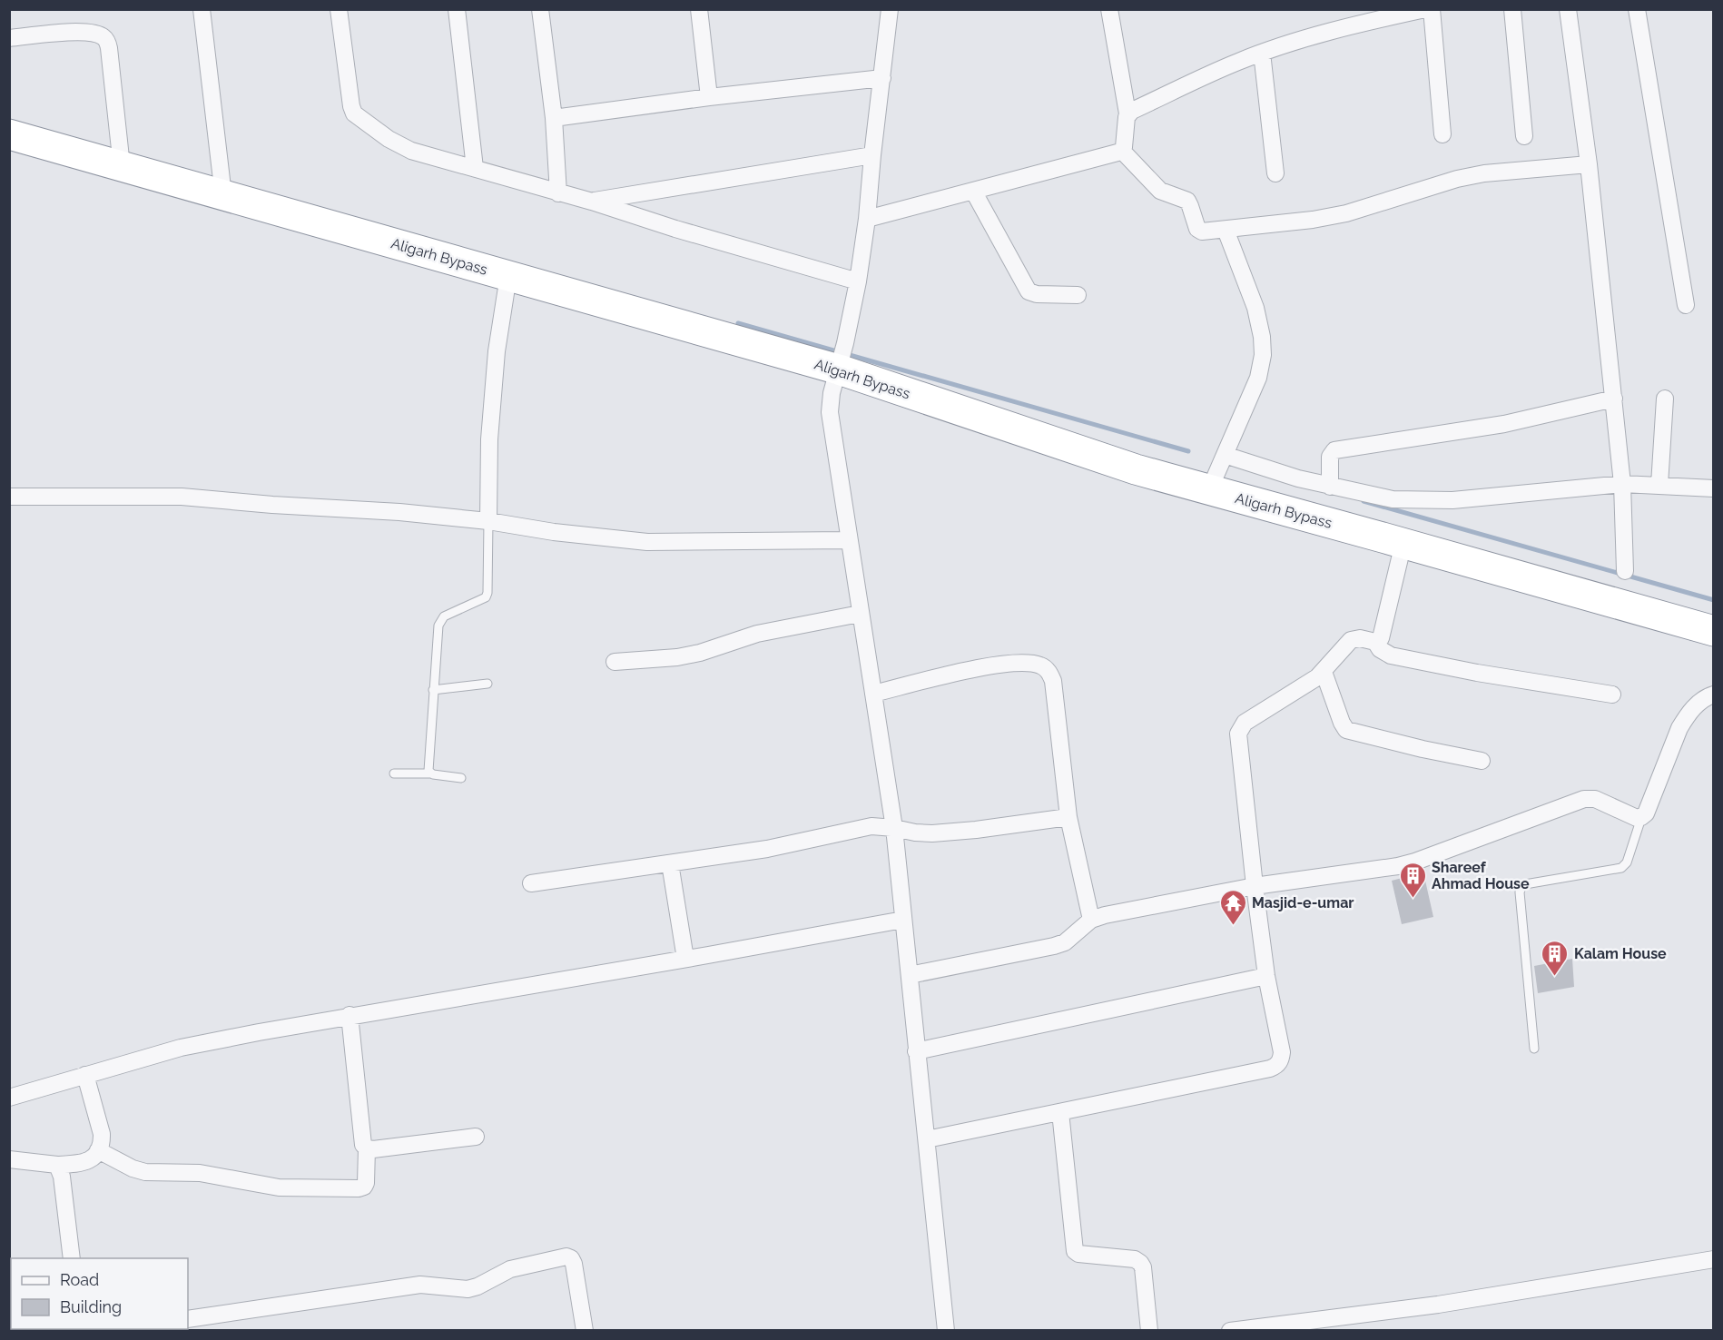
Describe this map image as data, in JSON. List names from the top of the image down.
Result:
{
  "streets": {
    "highway": ["Aligarh Bypass"]
  },
  "places": {
    "building": ["Shareef Ahmad House", "Kalam House"],
    "temple": ["Masjid-e-umar"]
  },
  "legend": ["Road", "Building"]
}
